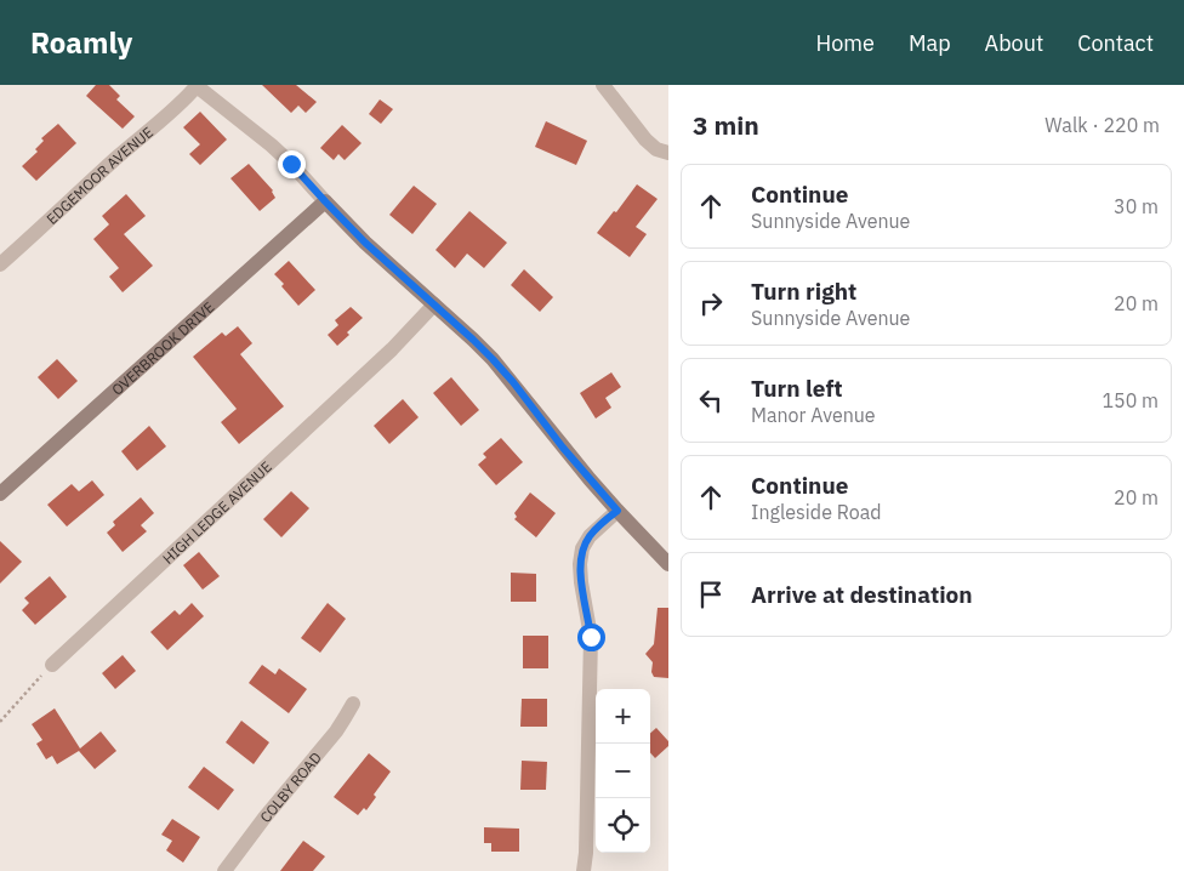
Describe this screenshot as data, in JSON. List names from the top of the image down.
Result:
{
  "streets": {
    "street": [
      "EDGEMOOR AVENUE",
      "OVERBROOK DRIVE",
      "HIGH LEDGE AVENUE",
      "COLBY ROAD"
    ]
  },
  "page": {
    "header": "Roamly",
    "nav": [
      "Home",
      "Map",
      "About",
      "Contact"
    ],
    "heading": ["3 min", "Walk · 220 m"],
    "list": [
      ["Continue", "Sunnyside Avenue", "30 m"],
      ["Turn right", "Sunnyside Avenue", "20 m"],
      ["Turn left", "Manor Avenue", "150 m"],
      ["Continue", "Ingleside Road", "20 m"],
      "Arrive at destination"
    ],
    "map_buttons": ["+", "−"]
  }
}
